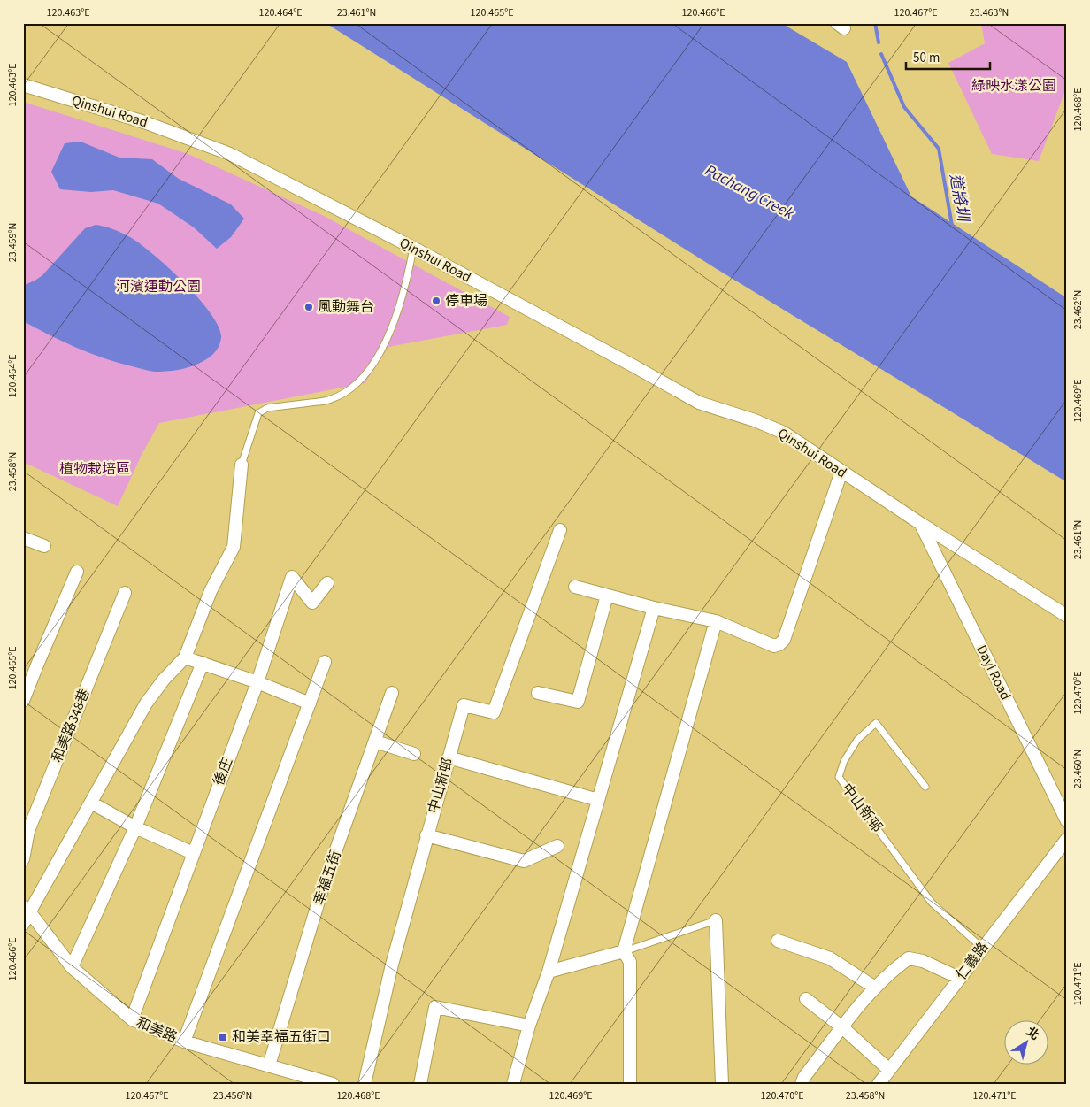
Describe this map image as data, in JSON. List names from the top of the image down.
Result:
{
  "streets": {
    "street": [
      "Qinshui Road",
      "Dayi Road",
      "和美路348巷",
      "後庄",
      "中山新邨",
      "幸福五街",
      "仁義路",
      "和美路"
    ]
  },
  "crossings": [
    ["Qinshui Road", "Dayi Road"],
    ["後庄", "和美路"],
    ["中山新邨", "仁義路"],
    ["幸福五街", "和美路"]
  ],
  "water": ["Pachang Creek", "道將圳"],
  "parks": ["綠映水漾公園", "河濱運動公園", "植物栽培區"],
  "places": {
    "other": ["停車場", "風動舞台"],
    "transit": ["和美幸福五街口"]
  },
  "scale_bar": "50 m",
  "north": "top right",
  "coordinates": [
    "120.463°E",
    "120.464°E",
    "23.461°N",
    "120.465°E",
    "120.466°E",
    "120.467°E",
    "23.463°N",
    "120.468°E",
    "23.459°N",
    "23.462°N",
    "120.469°E",
    "23.458°N",
    "120.470°E",
    "23.460°N",
    "120.471°E",
    "23.456°N"
  ]
}
